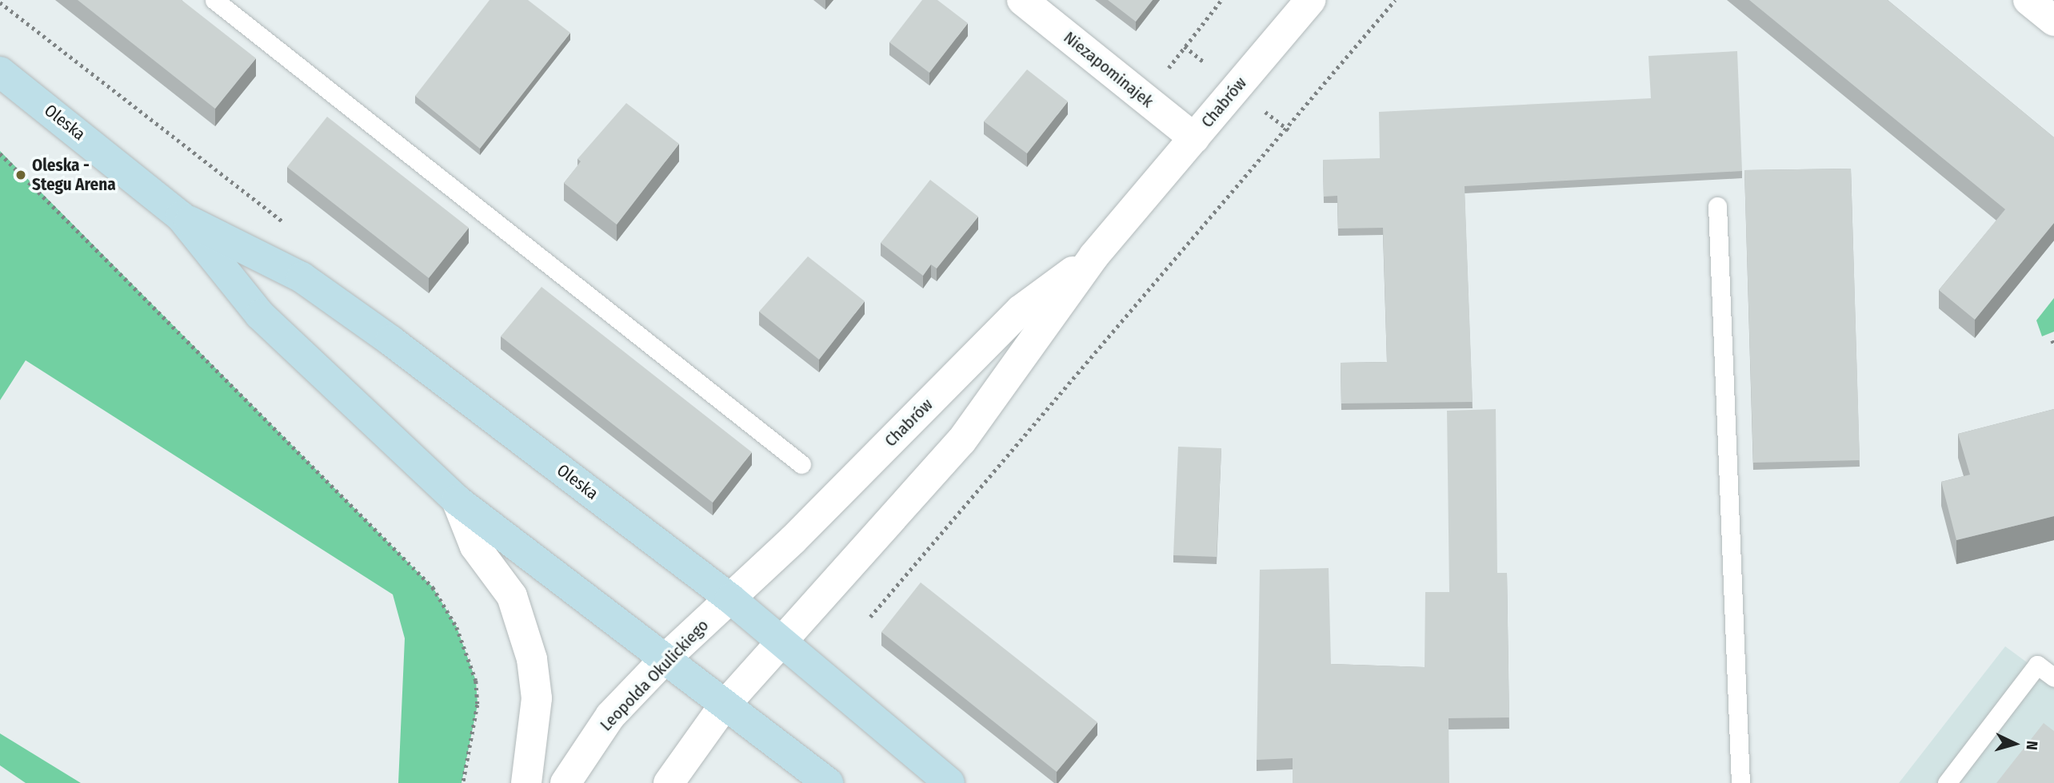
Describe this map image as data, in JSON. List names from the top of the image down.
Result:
{
  "streets": {
    "main road": ["Oleska"],
    "street": ["Niezapominajek", "Chabrów", "Leopolda Okulickiego"]
  },
  "crossings": [
    ["Niezapominajek", "Chabrów"],
    ["Chabrów", "Oleska"],
    ["Chabrów", "Leopolda Okulickiego"],
    ["Oleska", "Leopolda Okulickiego"]
  ],
  "places": ["Oleska - Stegu Arena"],
  "north": "right"
}
